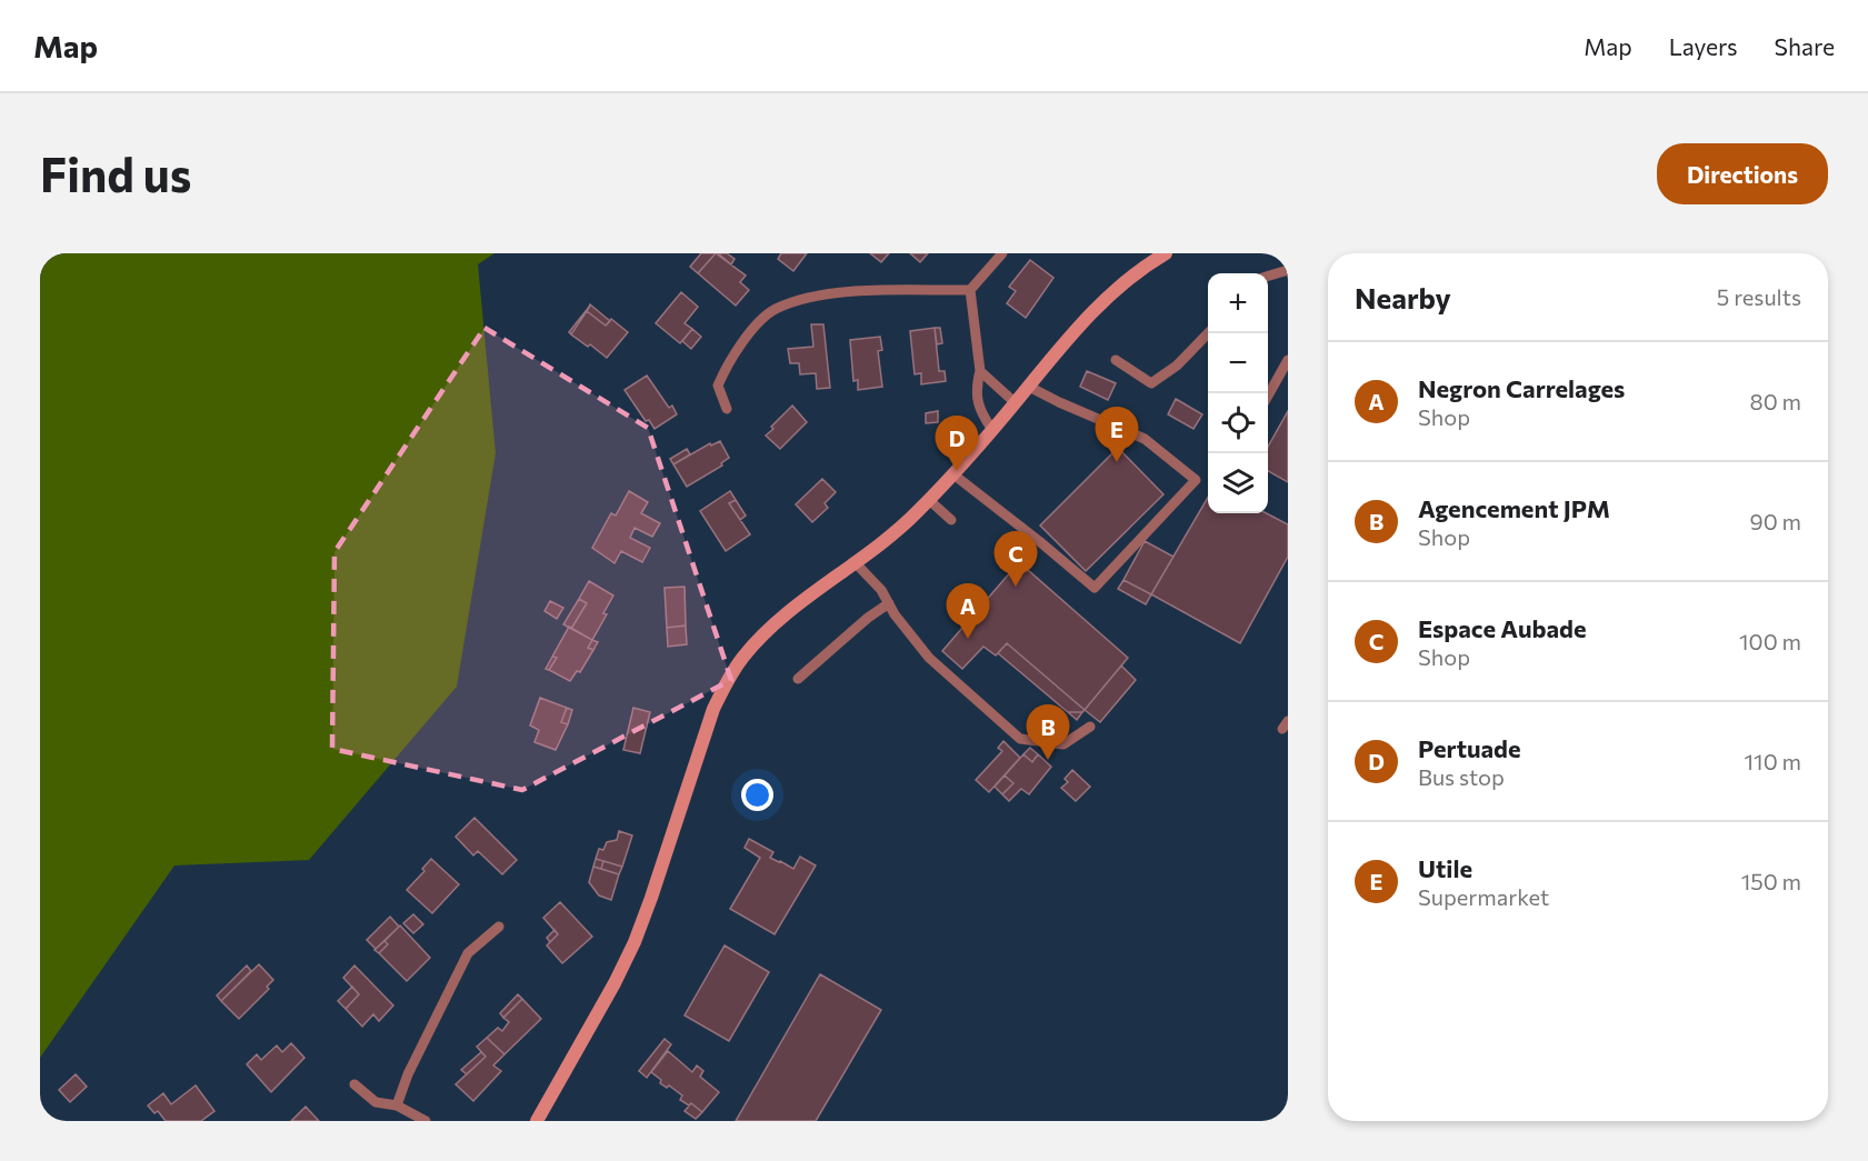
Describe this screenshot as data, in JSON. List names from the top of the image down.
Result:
{
  "page": {
    "header": "Map",
    "nav": ["Map", "Layers", "Share"],
    "buttons": "Directions",
    "title": "Find us",
    "heading": ["Nearby", "5 results"],
    "map_buttons": ["+", "−"],
    "list": [
      {
        "mark": "A",
        "name": "Negron Carrelages",
        "note": "Shop",
        "value": "80 m"
      },
      {
        "mark": "B",
        "name": "Agencement JPM",
        "note": "Shop",
        "value": "90 m"
      },
      {
        "mark": "C",
        "name": "Espace Aubade",
        "note": "Shop",
        "value": "100 m"
      },
      {
        "mark": "D",
        "name": "Pertuade",
        "note": "Bus stop",
        "value": "110 m"
      },
      {
        "mark": "E",
        "name": "Utile",
        "note": "Supermarket",
        "value": "150 m"
      }
    ],
    "pins": [
      "E",
      "D",
      "C",
      "A",
      "B"
    ]
  }
}
